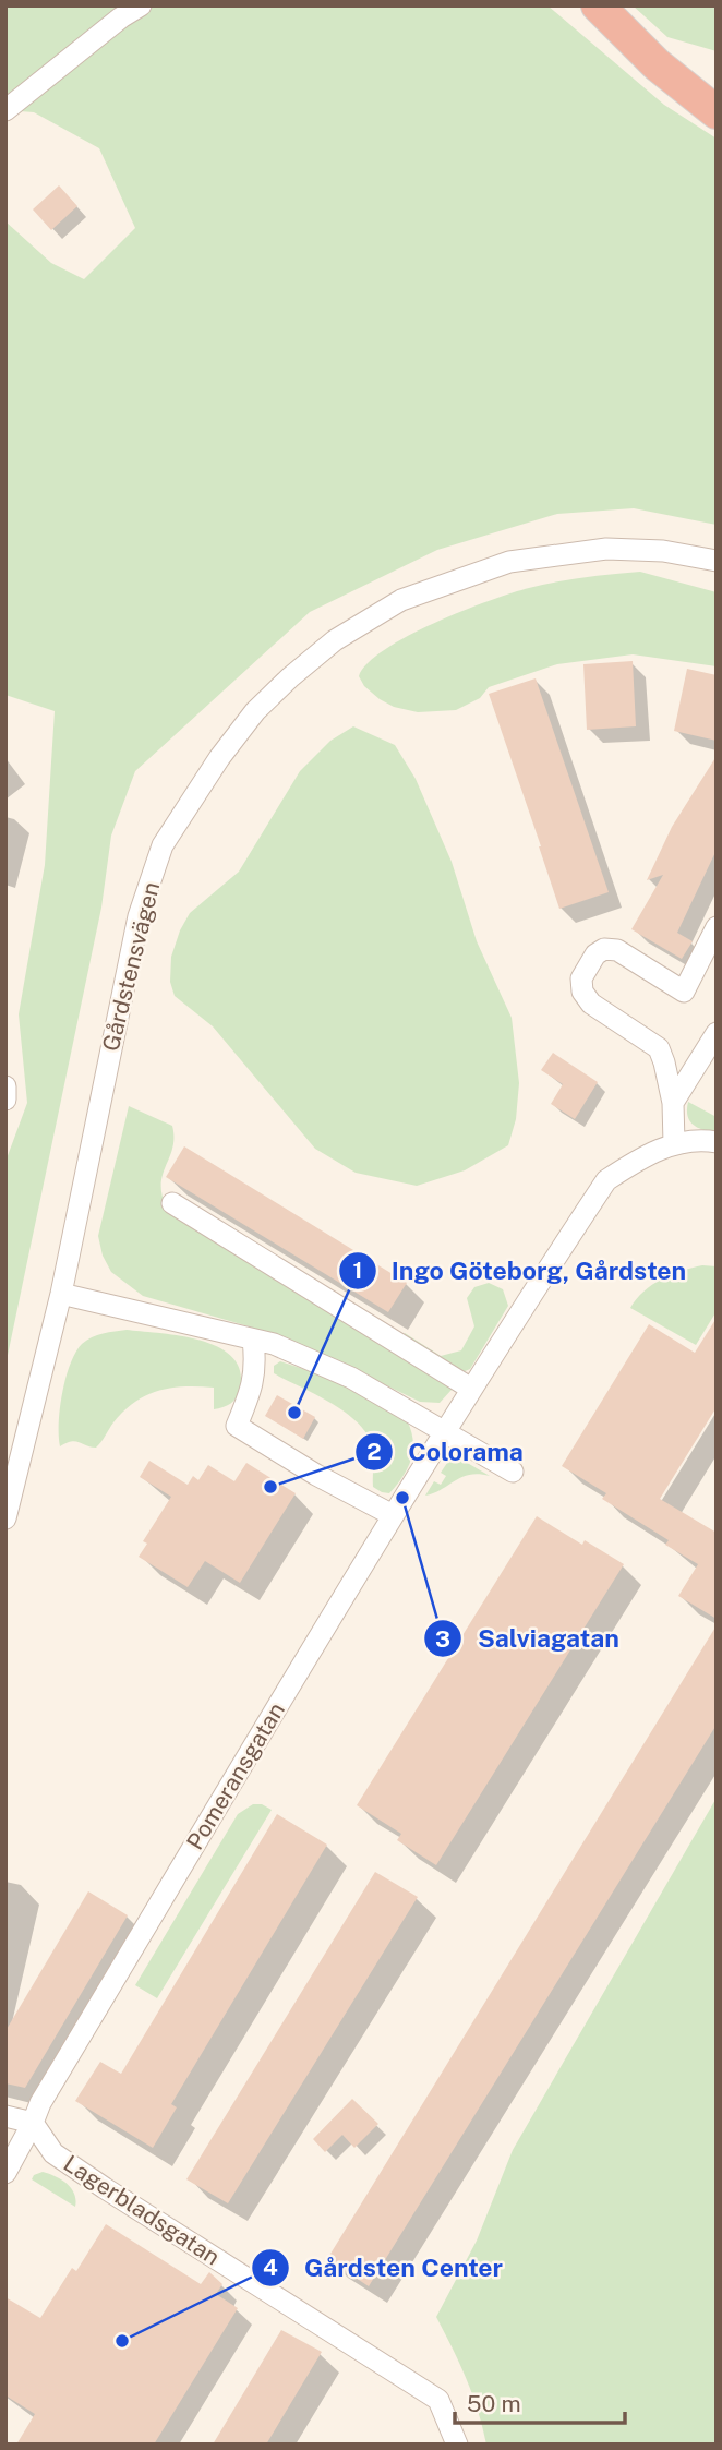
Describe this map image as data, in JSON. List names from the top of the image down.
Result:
{
  "streets": {
    "street": ["Gårdstensvägen", "Pomeransgatan", "Lagerbladsgatan"]
  },
  "crossings": [
    ["Pomeransgatan", "Lagerbladsgatan"]
  ],
  "places": [
    "Ingo Göteborg, Gårdsten",
    "Colorama",
    "Salviagatan",
    "Gårdsten Center"
  ],
  "scale_bar": "50 m"
}
